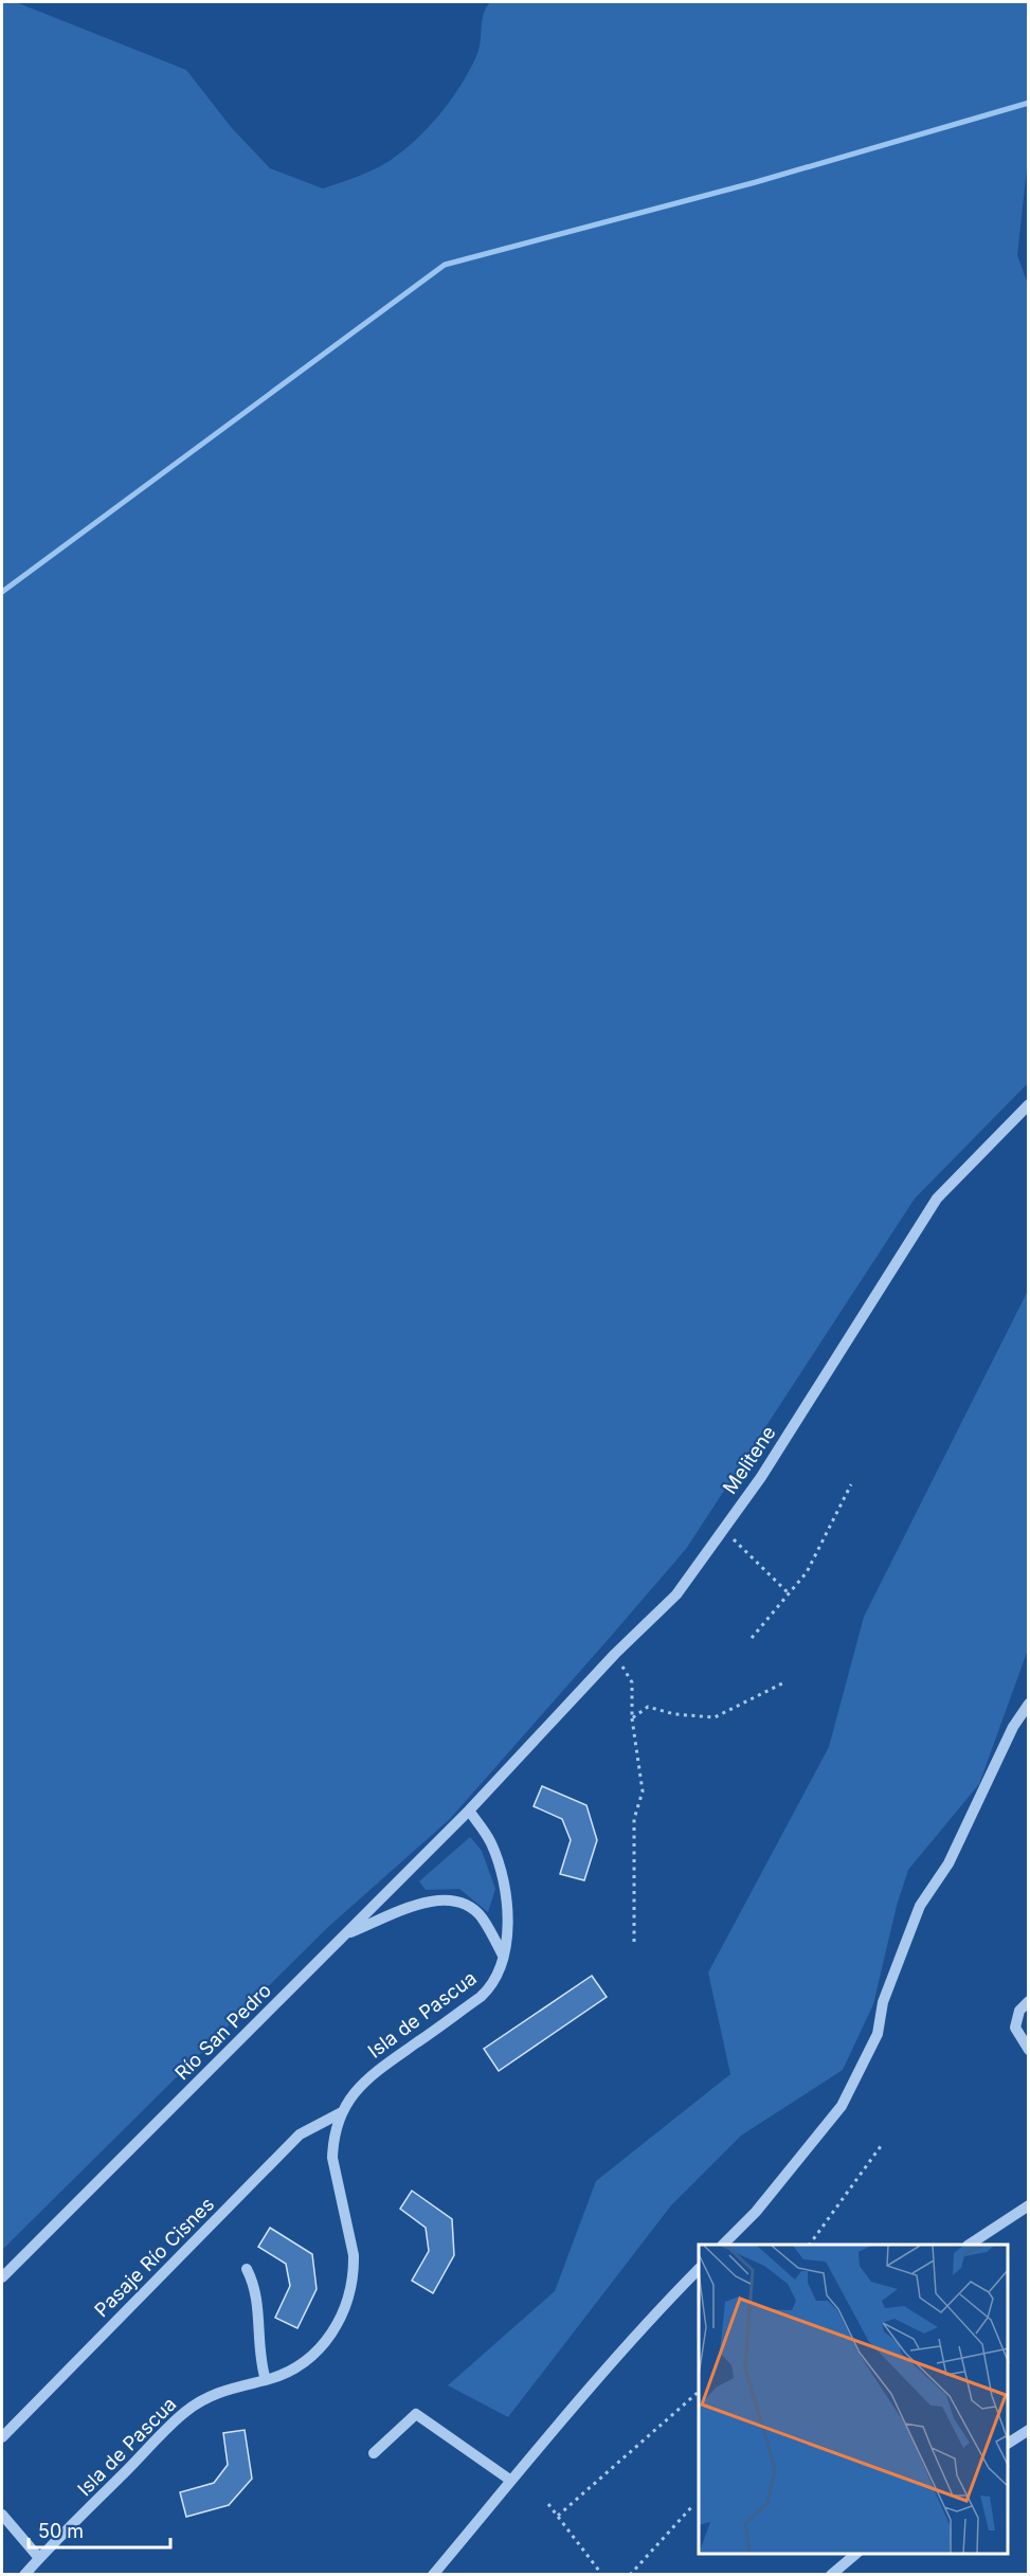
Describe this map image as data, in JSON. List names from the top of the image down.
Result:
{
  "streets": {
    "street": [
      "Melitene",
      "Isla de Pascua",
      "Río San Pedro",
      "Pasaje Río Cisnes"
    ]
  },
  "crossings": [
    ["Melitene", "Isla de Pascua"],
    ["Melitene", "Río San Pedro"],
    ["Isla de Pascua", "Río San Pedro"],
    ["Isla de Pascua", "Pasaje Río Cisnes"]
  ],
  "scale_bar": "50 m"
}
